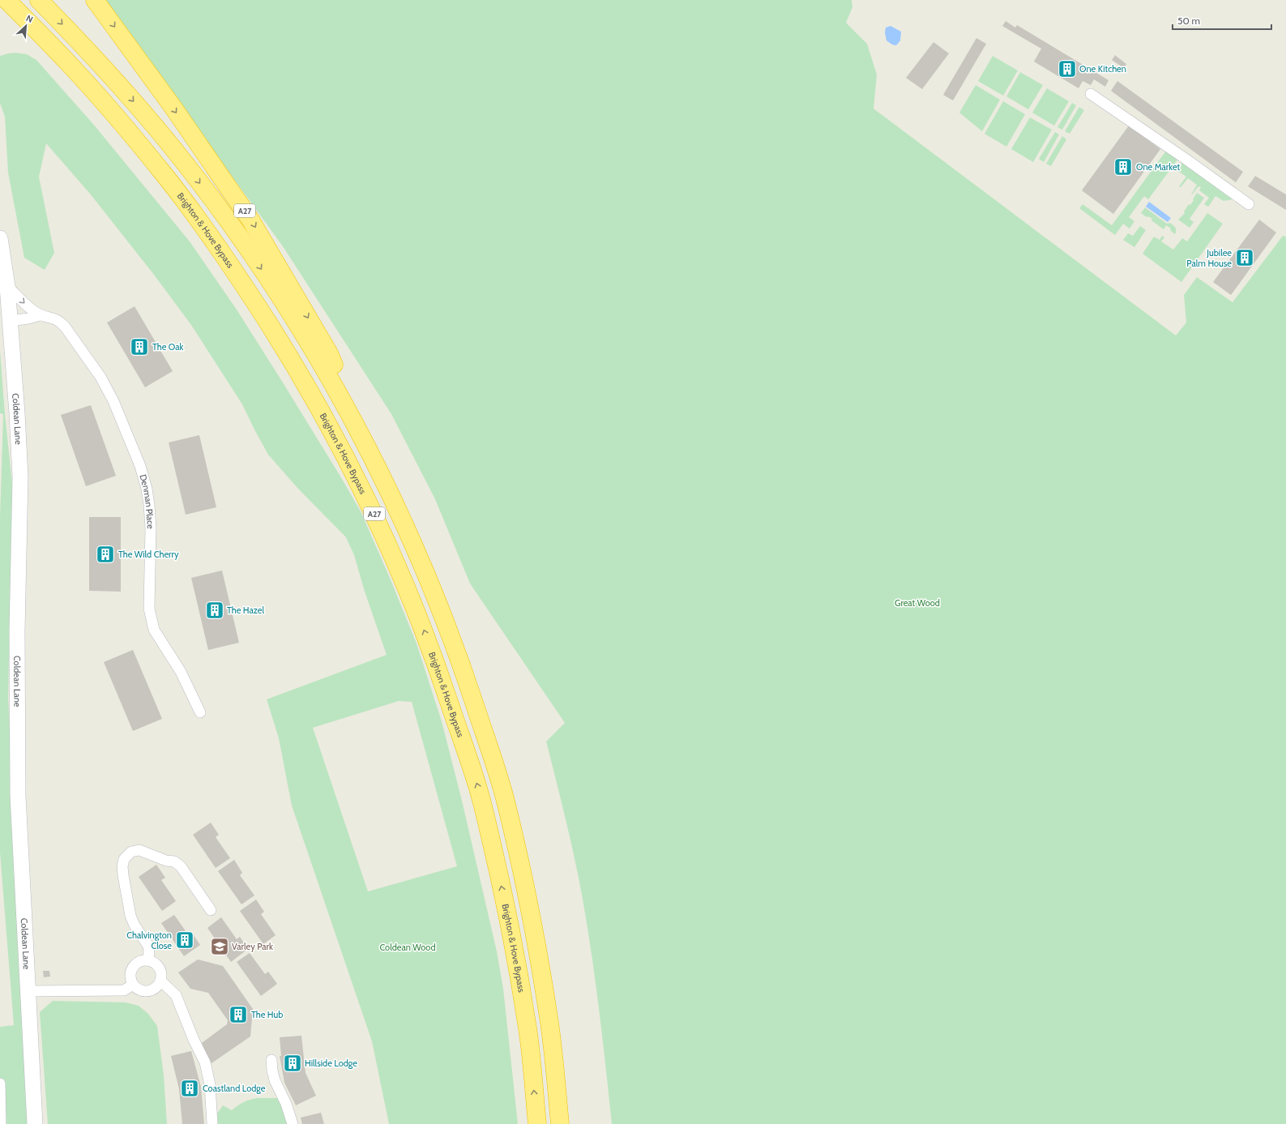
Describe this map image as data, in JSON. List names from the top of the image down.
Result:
{
  "streets": {
    "highway": ["A27", "Brighton & Hove Bypass"],
    "street": ["Coldean Lane", "Denman Place"]
  },
  "crossings": [
    ["Coldean Lane", "Denman Place"]
  ],
  "parks": ["Great Wood", "Coldean Wood"],
  "places": {
    "building": [
      "One Kitchen",
      "One Market",
      "Jubilee Palm House",
      "The Oak",
      "The Wild Cherry",
      "The Hazel",
      "Chalvington Close",
      "The Hub",
      "Hillside Lodge",
      "Coastland Lodge"
    ],
    "school or university": ["Varley Park"]
  },
  "scale_bar": "50 m",
  "north": "top right"
}
